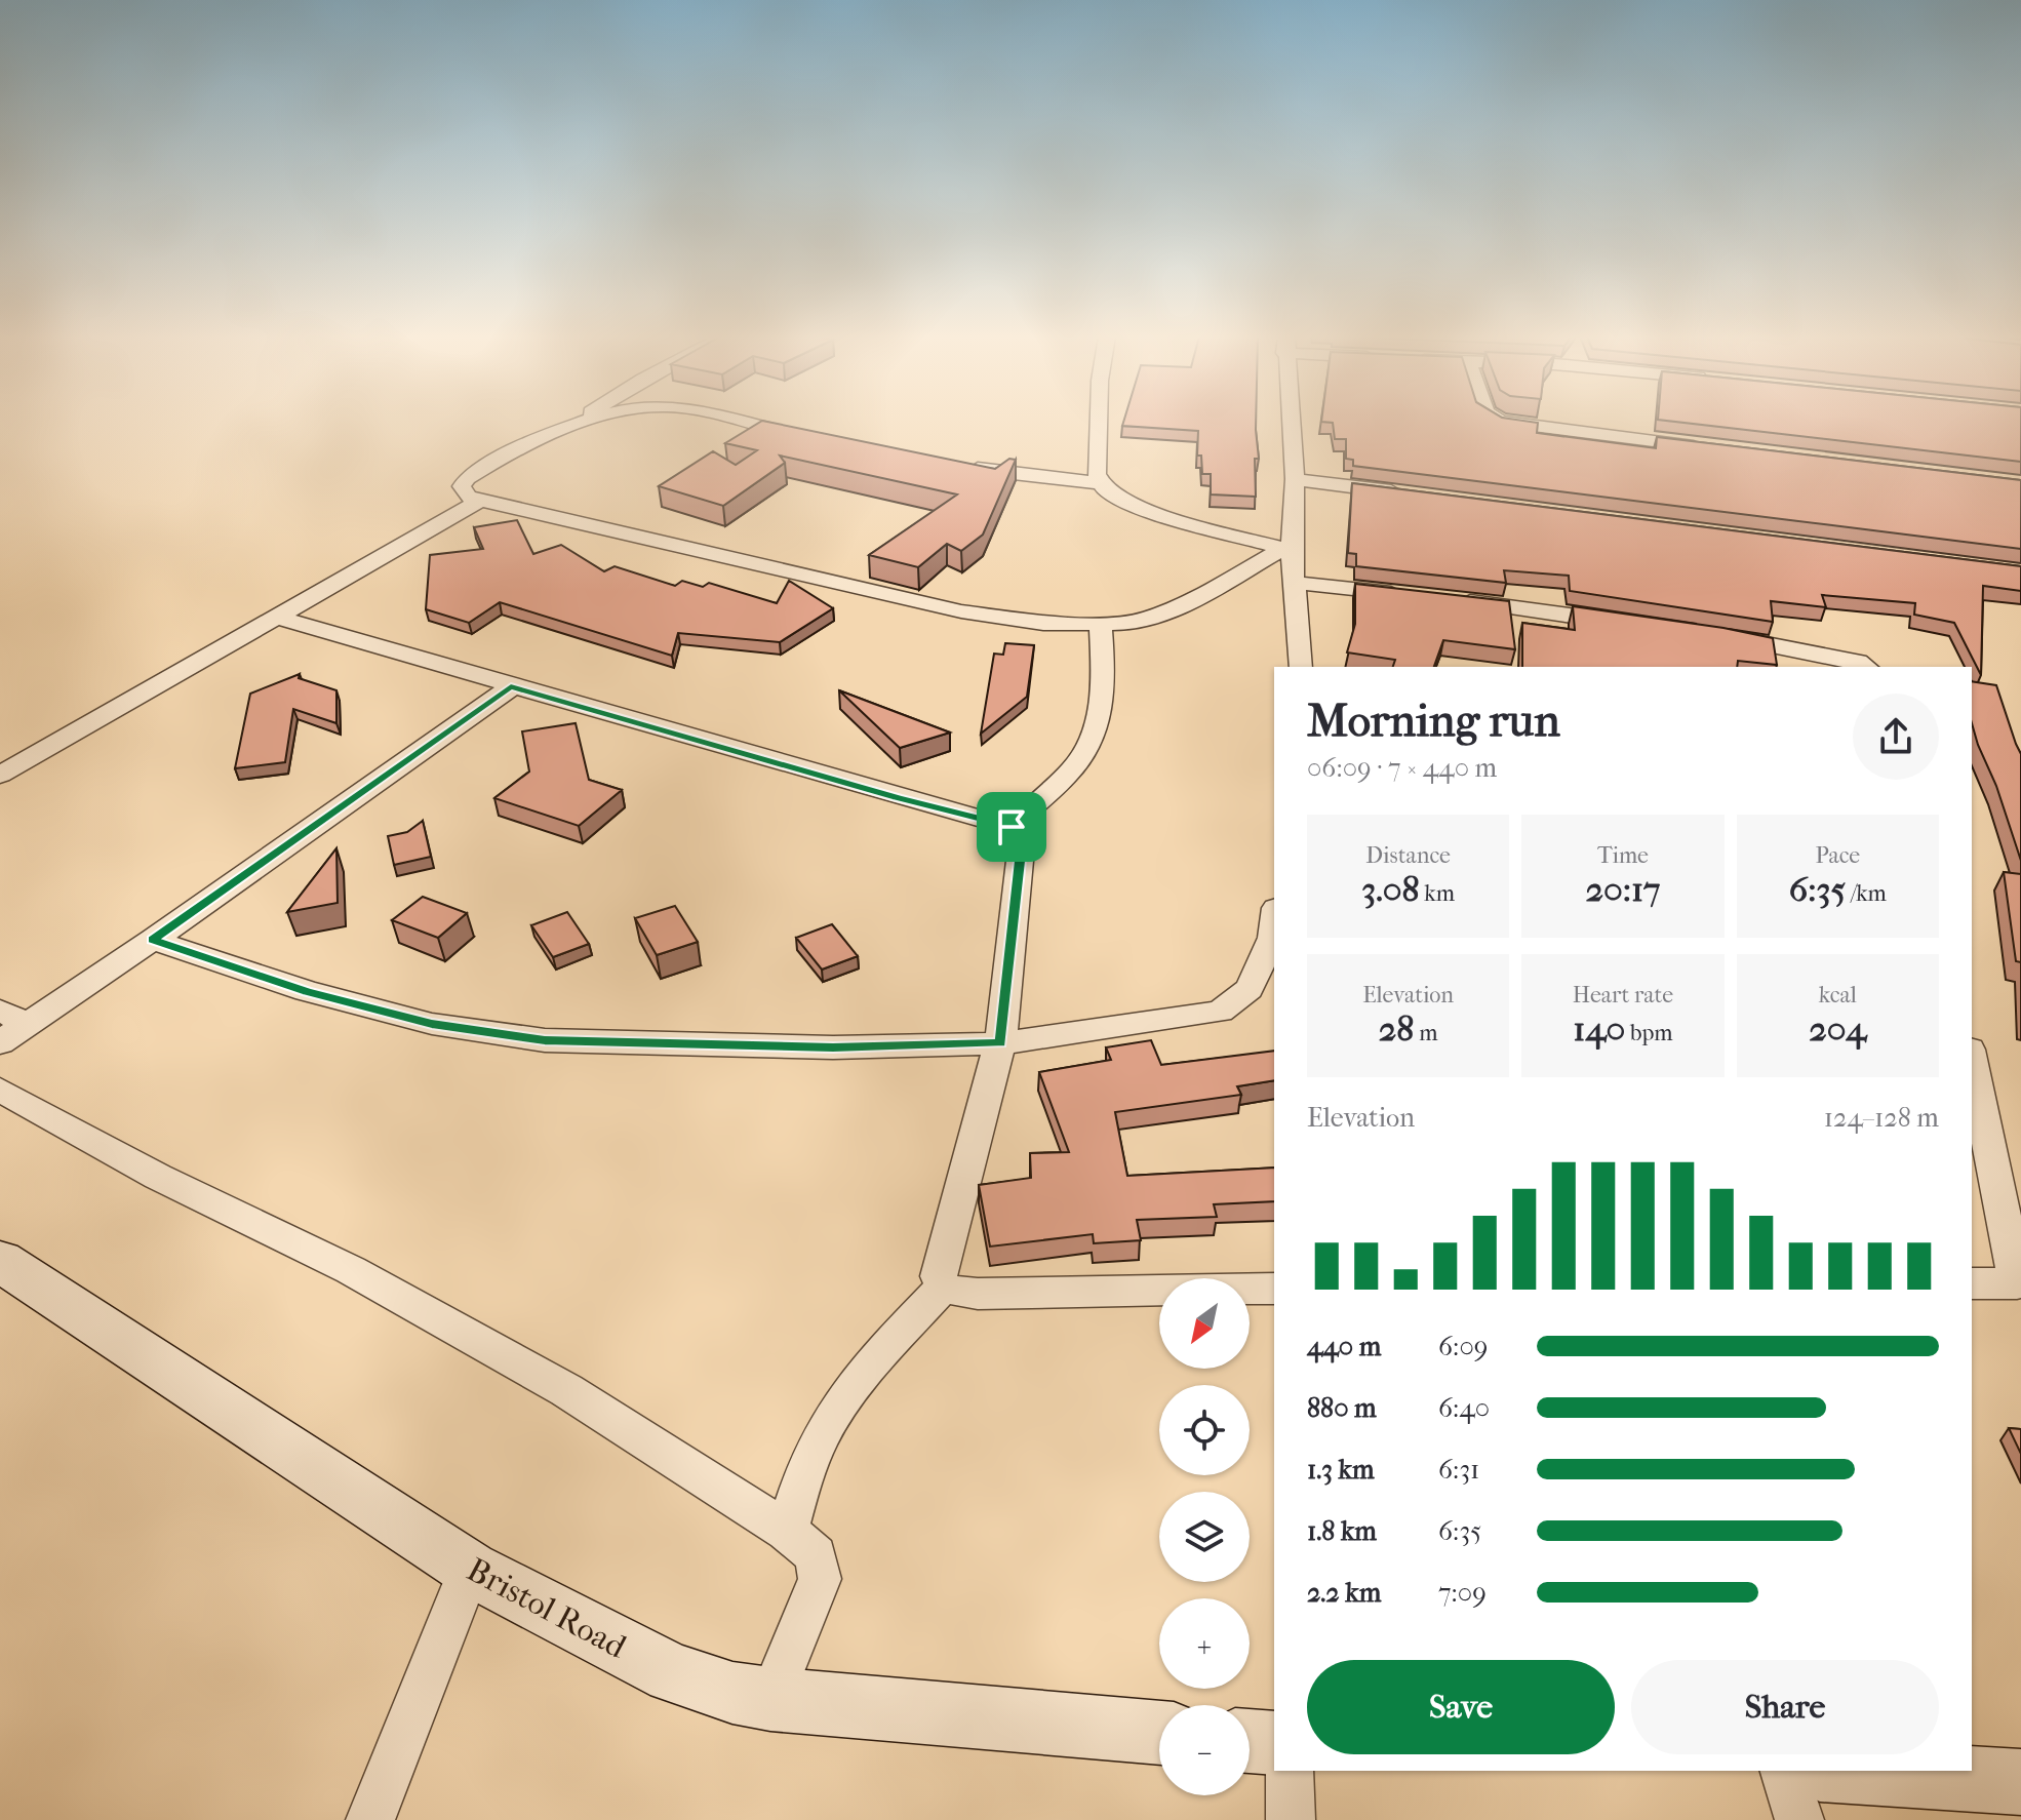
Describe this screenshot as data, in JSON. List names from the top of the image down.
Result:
{
  "streets": {
    "street": ["Bristol Road"]
  },
  "north": "bottom left",
  "page": {
    "heading": ["Morning run", "06:09 · 7 × 440 m"],
    "stats": [
      ["Distance", "3.08 km"],
      ["Time", "20:17"],
      ["Pace", "6:35 /km"],
      ["Elevation", "28 m"],
      ["Heart rate", "140 bpm"],
      ["kcal", "204"]
    ],
    "chart": ["Elevation", "124–128 m"],
    "map_buttons": ["+", "−"],
    "list": [
      {
        "name": "440 m",
        "note": "6:09"
      },
      {
        "name": "880 m",
        "note": "6:40"
      },
      {
        "name": "1.3 km",
        "note": "6:31"
      },
      {
        "name": "1.8 km",
        "note": "6:35"
      },
      {
        "name": "2.2 km",
        "note": "7:09"
      }
    ],
    "buttons": ["Save", "Share"]
  }
}
